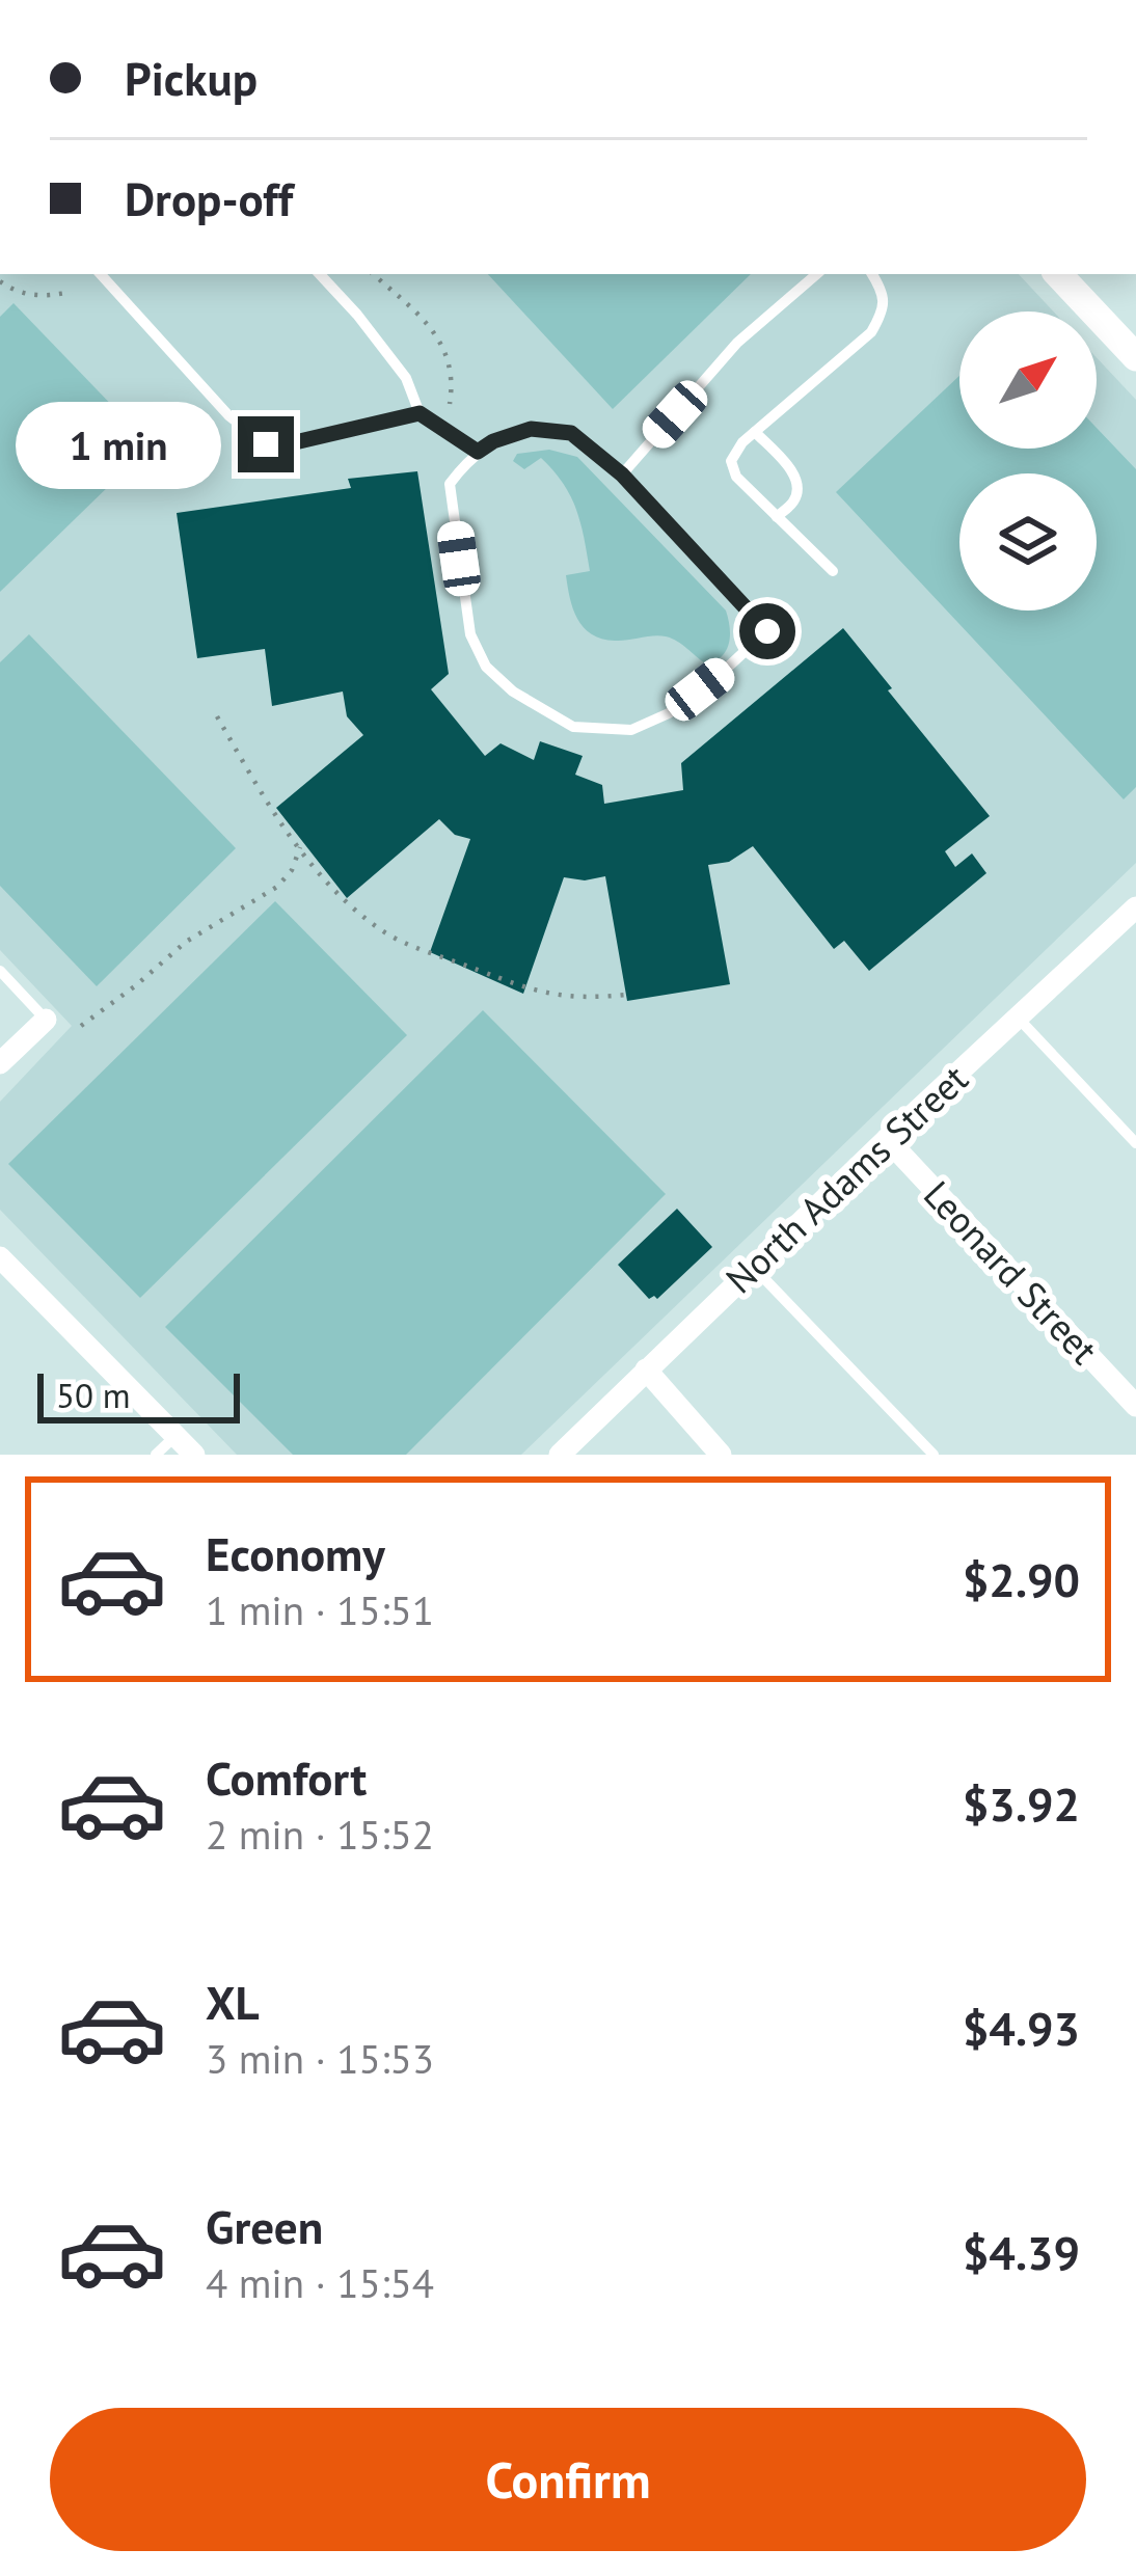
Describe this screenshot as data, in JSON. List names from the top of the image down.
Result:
{
  "streets": {
    "street": ["North Adams Street", "Leonard Street"]
  },
  "crossings": [
    ["North Adams Street", "Leonard Street"]
  ],
  "scale_bar": "50 m",
  "north": "top right",
  "page": {
    "banner": ["Pickup", "Drop-off"],
    "bubble": "1 min",
    "scale": "50 m",
    "list": [
      {
        "name": "Economy",
        "note": "1 min · 15:51",
        "value": "$2.90"
      },
      {
        "name": "Comfort",
        "note": "2 min · 15:52",
        "value": "$3.92"
      },
      {
        "name": "XL",
        "note": "3 min · 15:53",
        "value": "$4.93"
      },
      {
        "name": "Green",
        "note": "4 min · 15:54",
        "value": "$4.39"
      }
    ],
    "buttons": "Confirm"
  }
}
